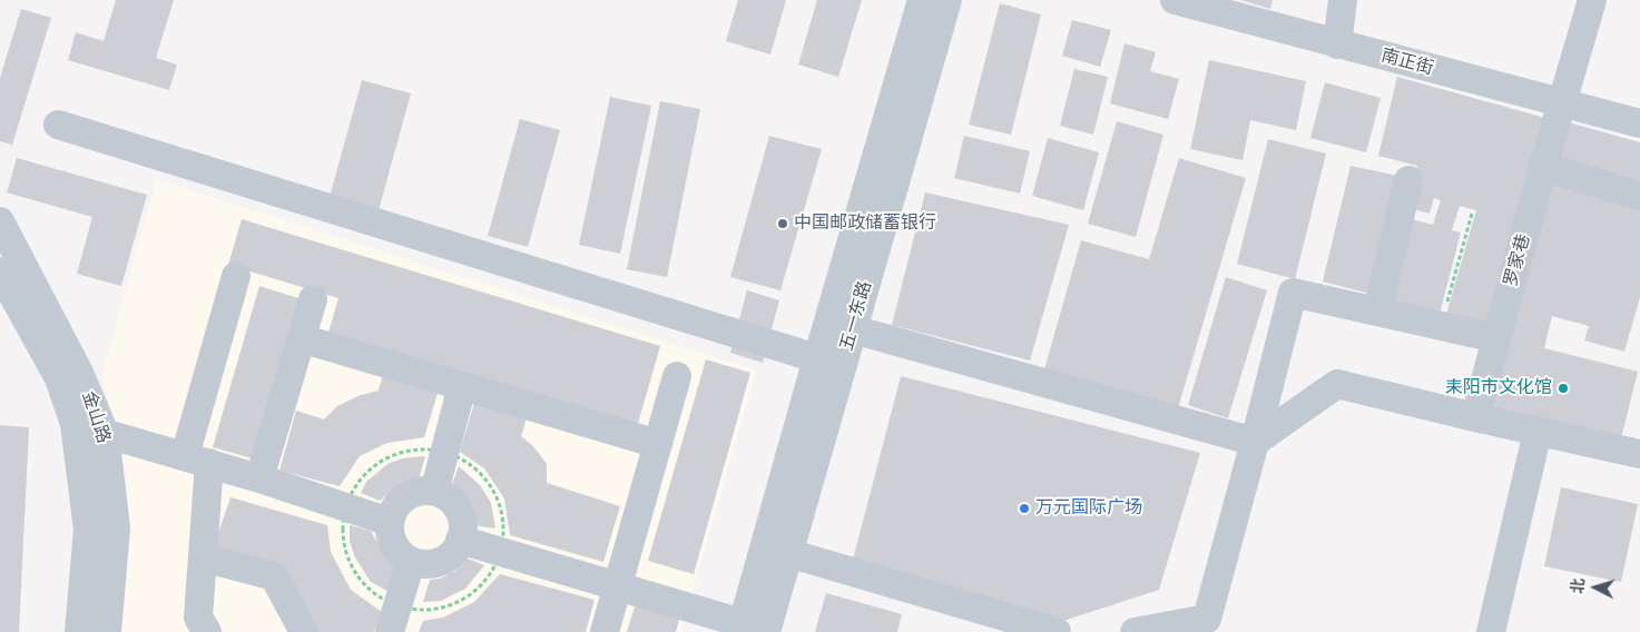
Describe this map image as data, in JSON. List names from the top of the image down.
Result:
{
  "streets": {
    "street": [
      "南正街",
      "罗家巷",
      "五一东路",
      "金山路"
    ]
  },
  "crossings": [
    ["南正街", "罗家巷"]
  ],
  "places": ["中国邮政储蓄银行", "耒阳市文化馆", "万元国际广场"],
  "north": "left"
}
